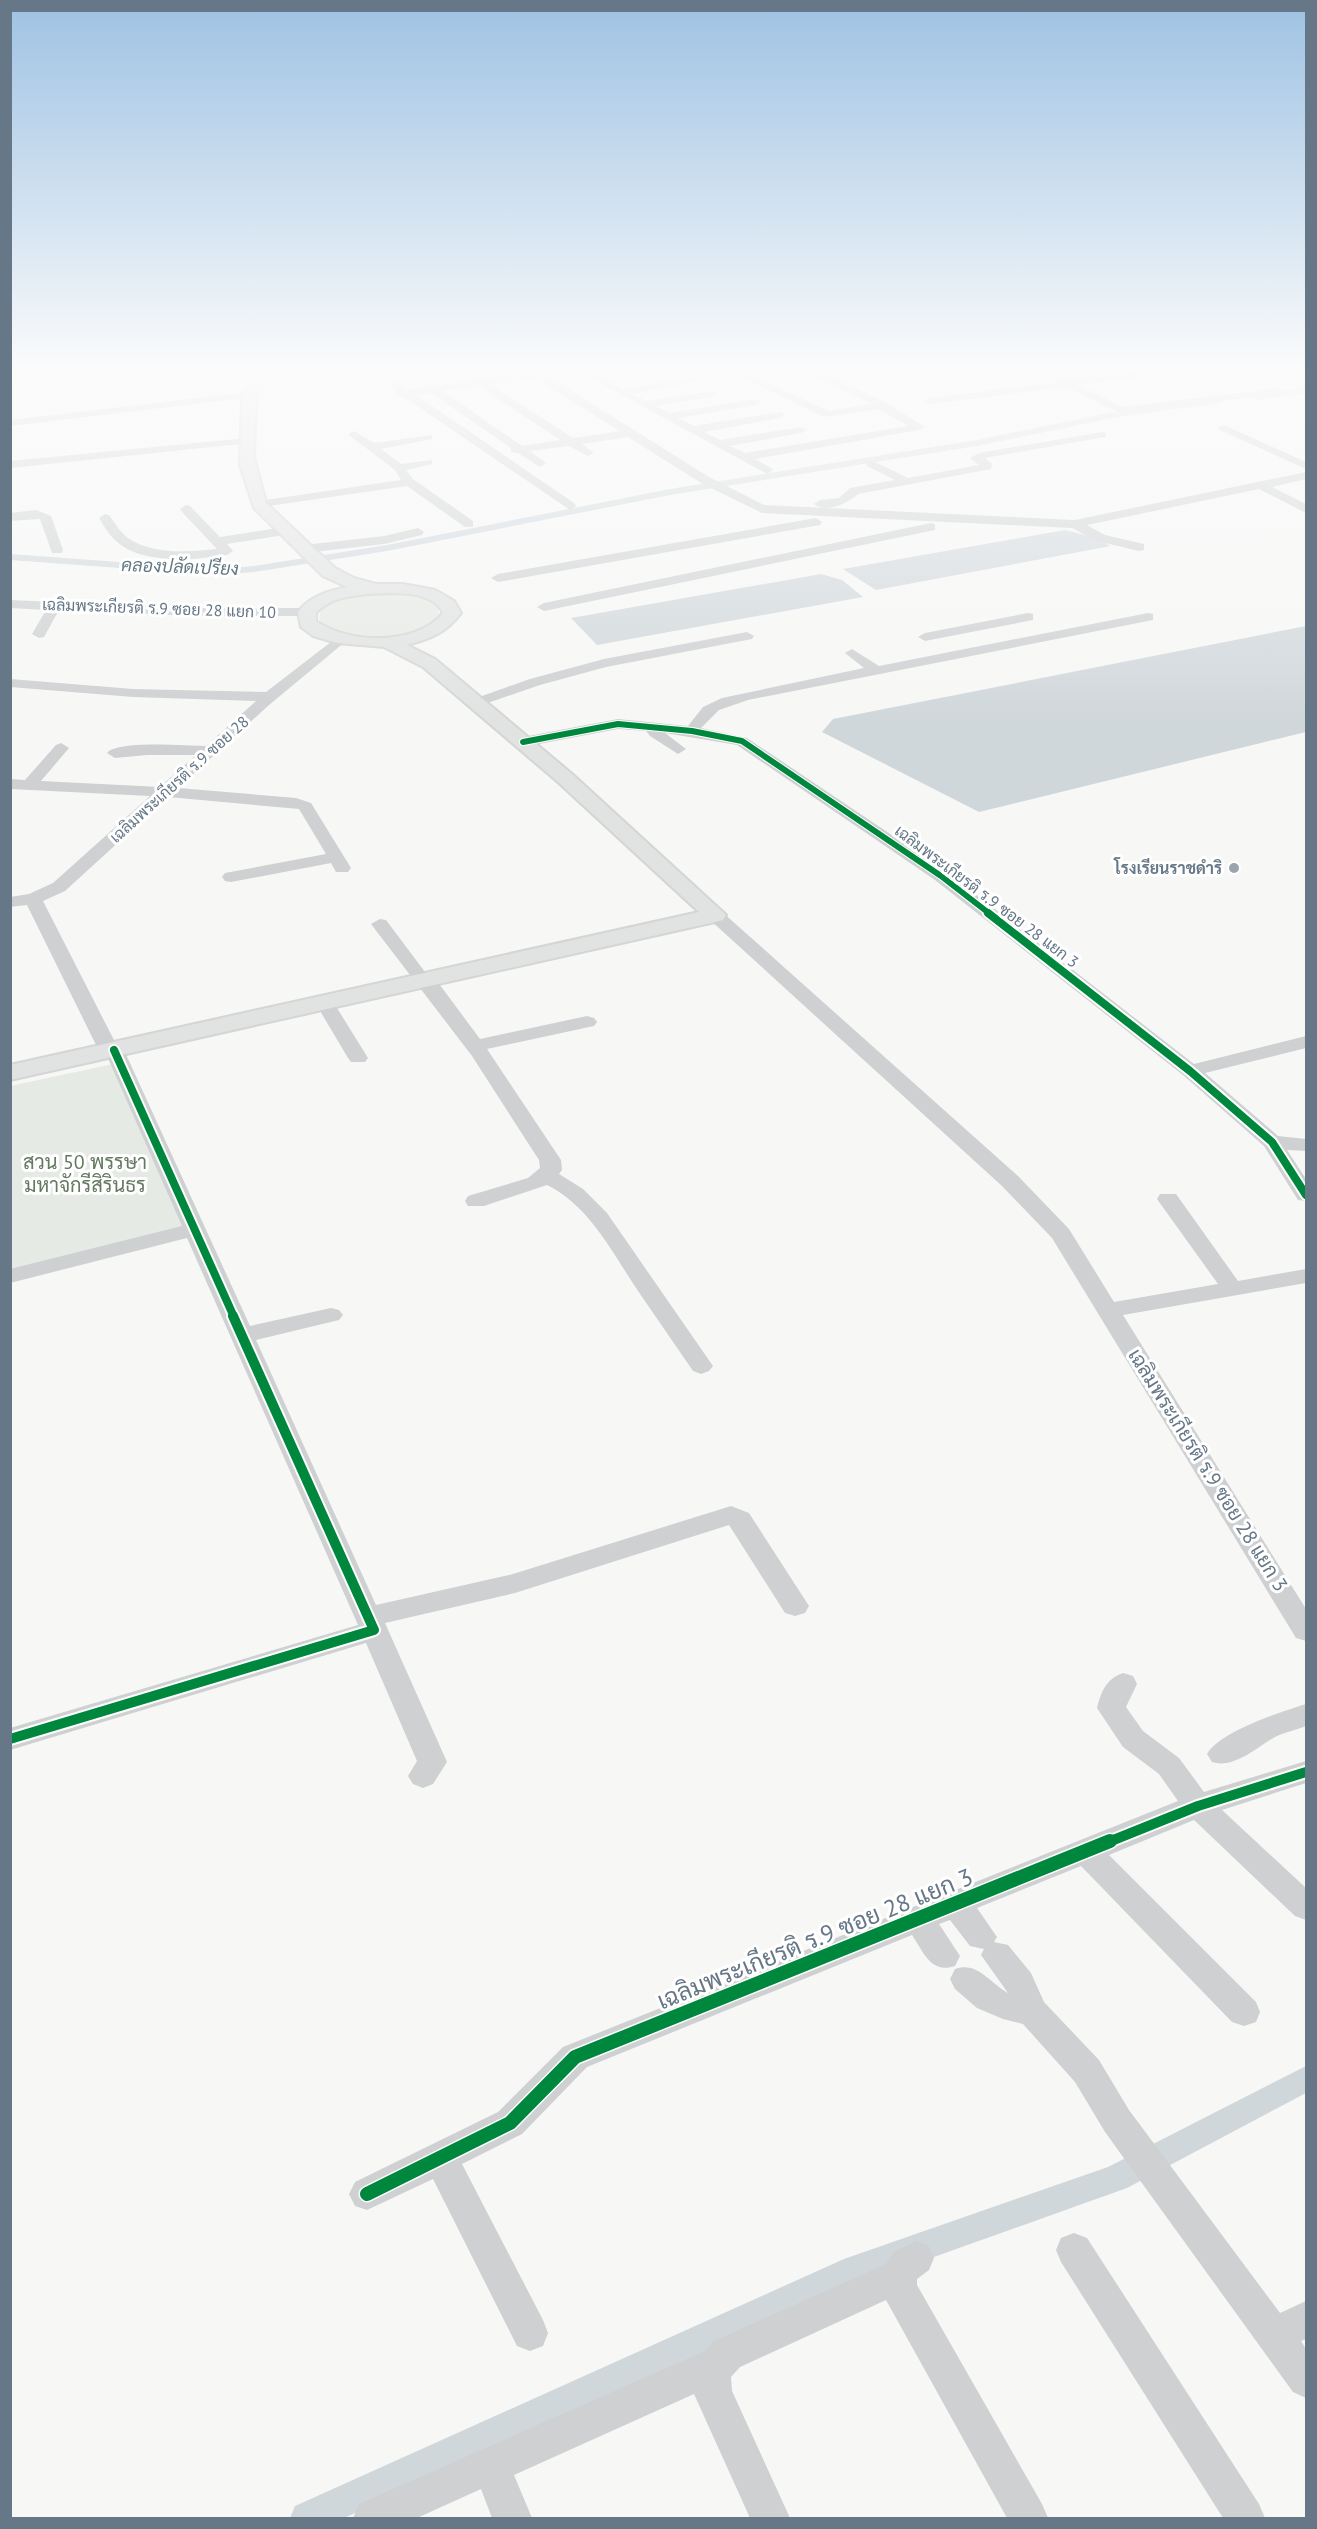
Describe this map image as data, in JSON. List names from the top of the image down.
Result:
{
  "streets": {
    "main road": ["เฉลิมพระเกียรติ ร.9 ซอย 28 แยก 3"],
    "street": ["เฉลิมพระเกียรติ ร.9 ซอย 28 แยก 10", "เฉลิมพระเกียรติ ร.9 ซอย 28"]
  },
  "water": ["คลองปลัดเปรียง"],
  "parks": ["สวน 50 พรรษา มหาจักรีสิรินธร"],
  "places": ["โรงเรียนราชดำริ"]
}
